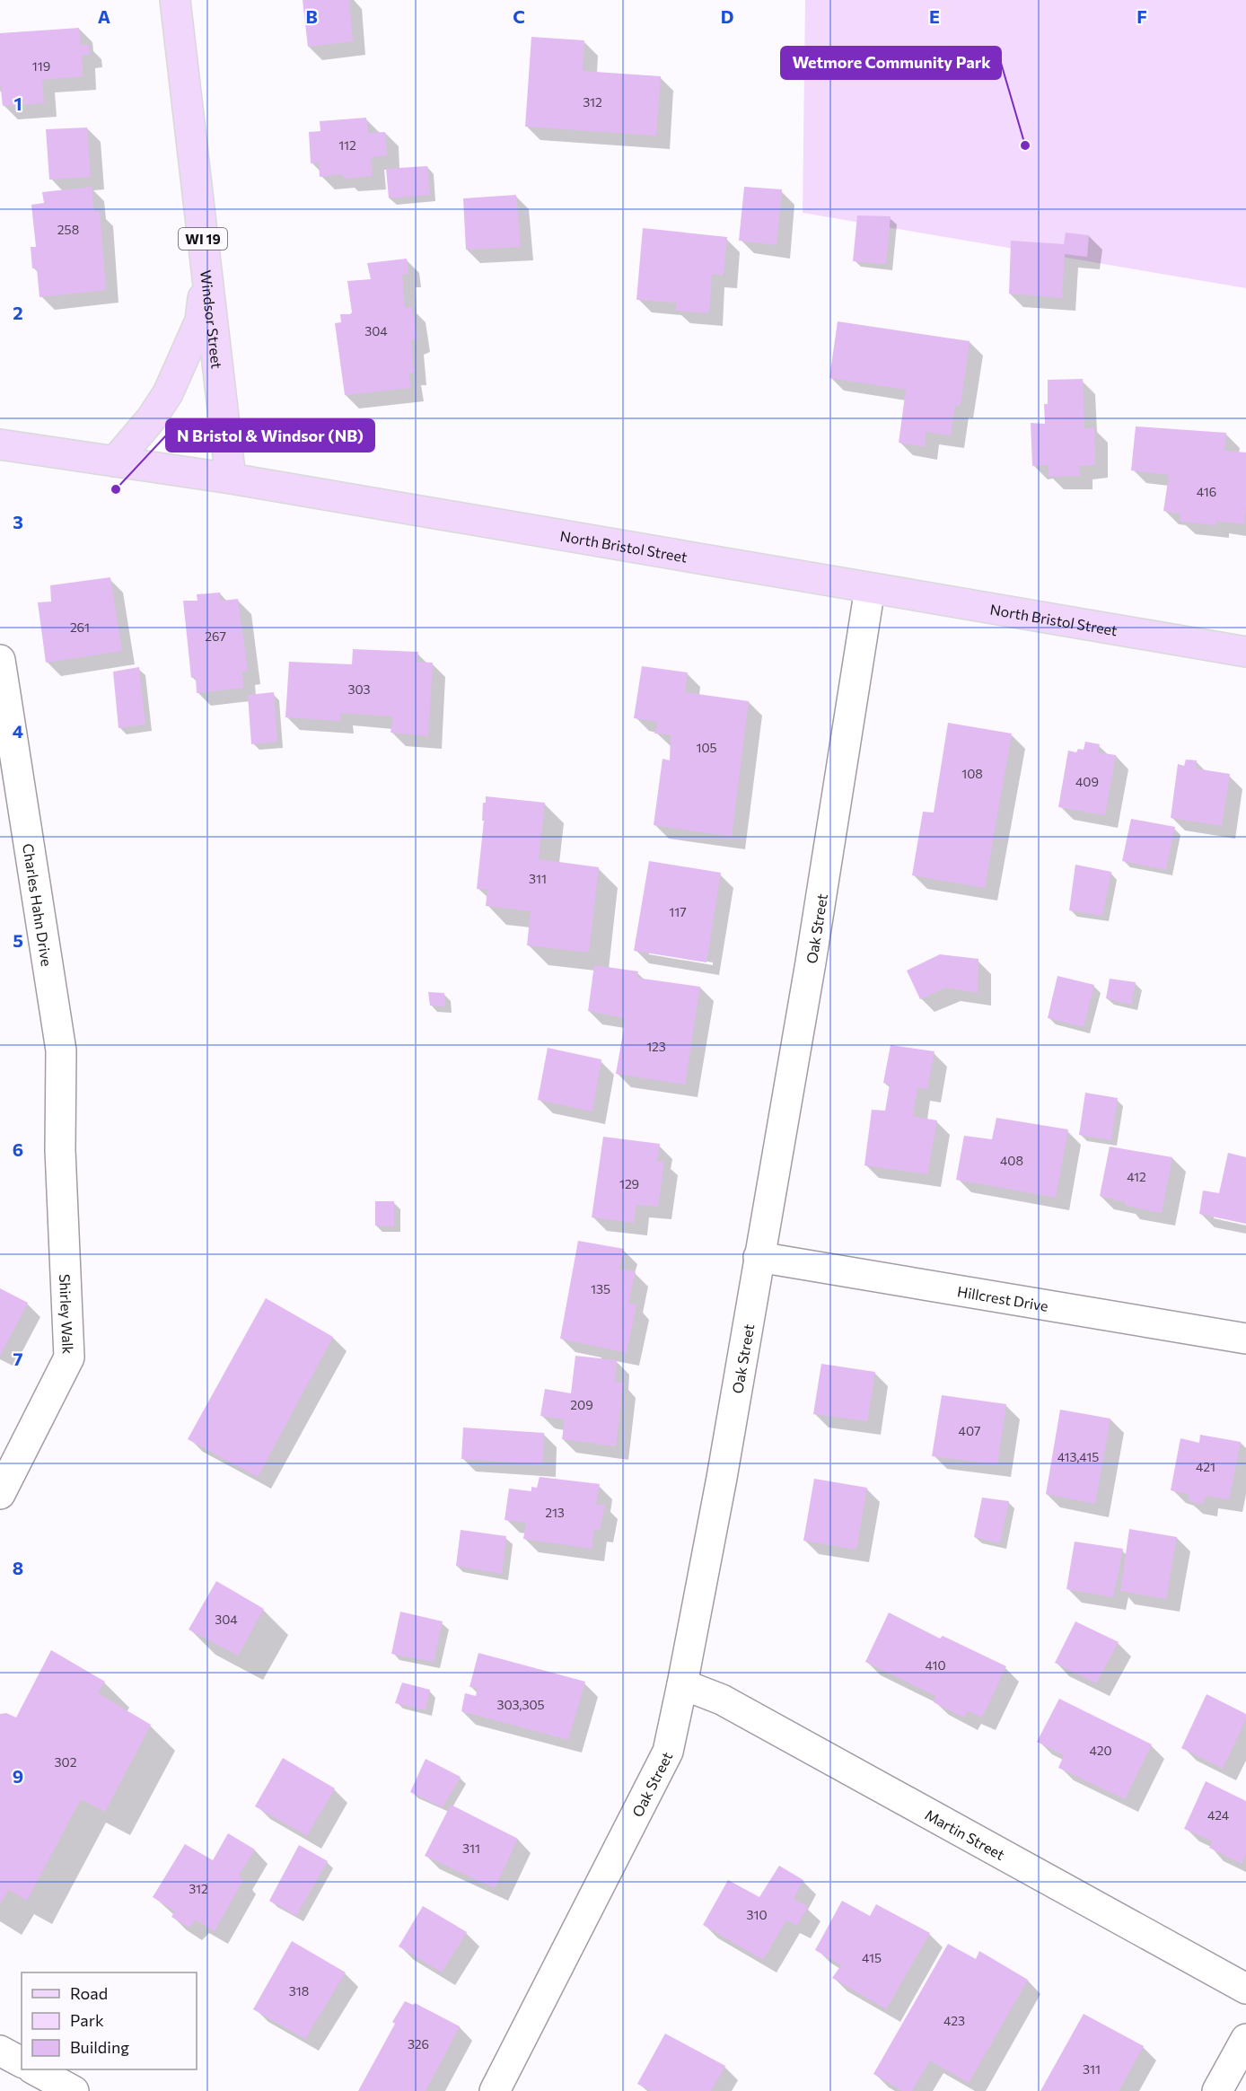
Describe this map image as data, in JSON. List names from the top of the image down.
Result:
{
  "streets": {
    "main road": ["WI 19", "Windsor Street", "North Bristol Street"],
    "street": [
      "Charles Hahn Drive",
      "Oak Street",
      "Hillcrest Drive",
      "Shirley Walk",
      "Martin Street"
    ]
  },
  "crossings": [
    ["Windsor Street", "North Bristol Street"],
    ["North Bristol Street", "Oak Street"],
    ["Charles Hahn Drive", "Shirley Walk"],
    ["Oak Street", "Hillcrest Drive"],
    ["Oak Street", "Martin Street"]
  ],
  "places": ["Wetmore Community Park", "N Bristol & Windsor (NB)"],
  "house_numbers": [
    "119",
    "312",
    "112",
    "258",
    "304",
    "416",
    "261",
    "267",
    "303",
    "105",
    "108",
    "409",
    "311",
    "117",
    "123",
    "408",
    "412",
    "129",
    "135",
    "209",
    "407",
    "413,415",
    "421",
    "213",
    "304",
    "410",
    "303,305",
    "420",
    "302",
    "424",
    "311",
    "312",
    "310",
    "415",
    "318",
    "423",
    "326",
    "311"
  ],
  "legend": ["Road", "Park", "Building"],
  "grid": {
    "columns": [
      "A",
      "B",
      "C",
      "D",
      "E",
      "F"
    ],
    "rows": [
      "1",
      "2",
      "3",
      "4",
      "5",
      "6",
      "7",
      "8",
      "9"
    ]
  }
}
